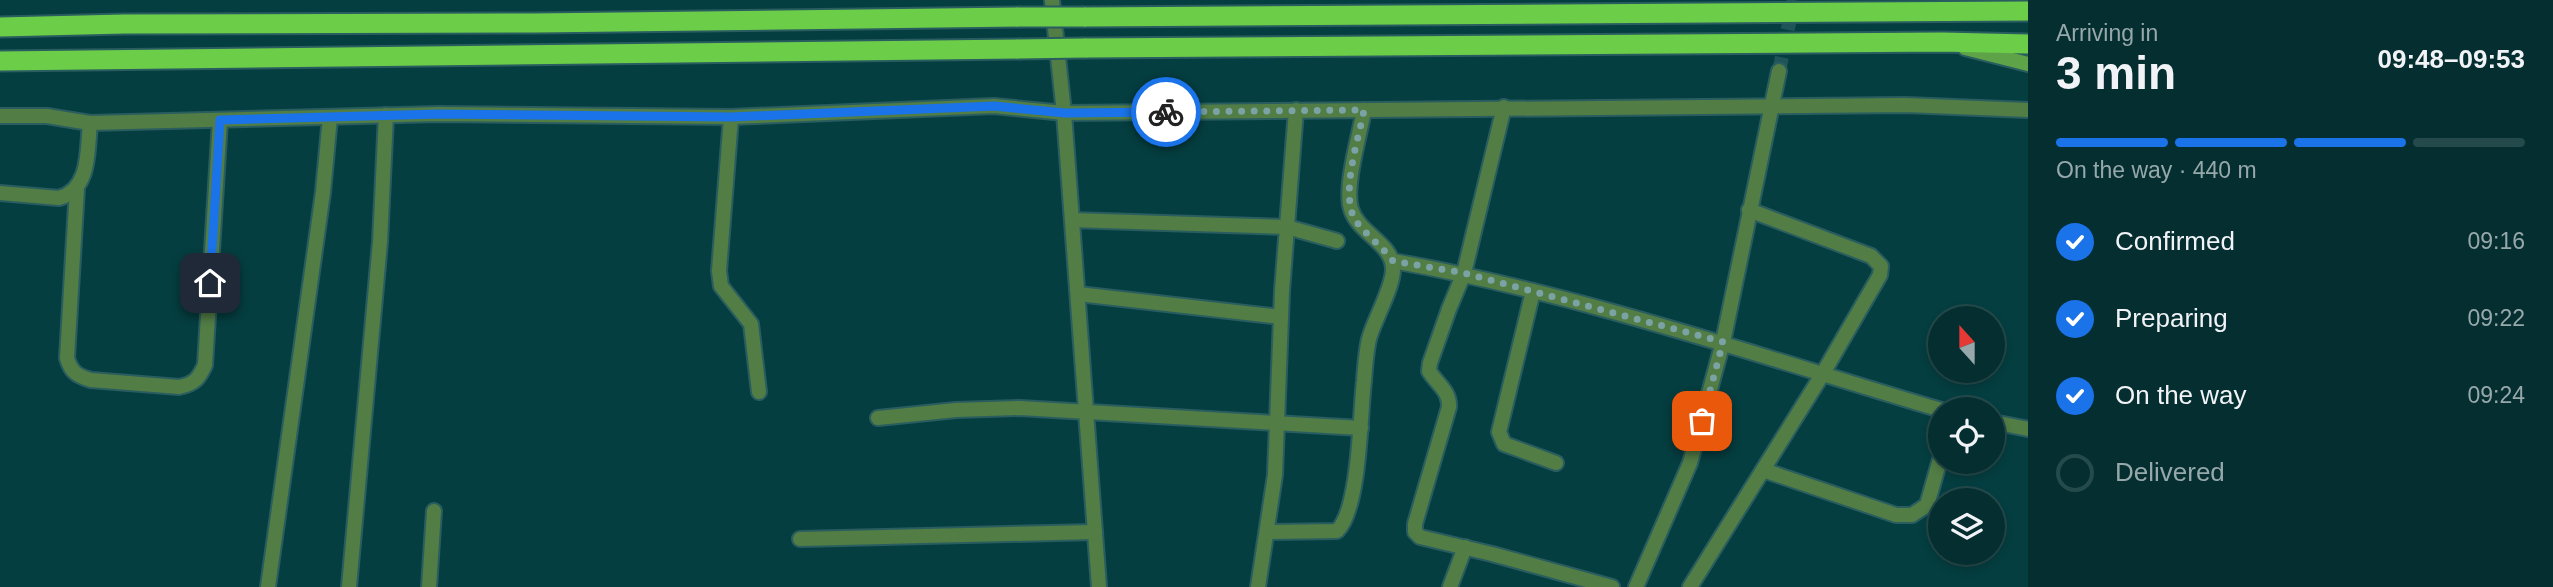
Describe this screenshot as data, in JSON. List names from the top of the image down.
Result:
{
  "north": "top",
  "page": {
    "heading": ["3 min", "Arriving in", "09:48–09:53"],
    "bar": "On the way · 440 m",
    "list": [
      ["Confirmed", "09:16"],
      ["Preparing", "09:22"],
      ["On the way", "09:24"],
      "Delivered"
    ]
  }
}
